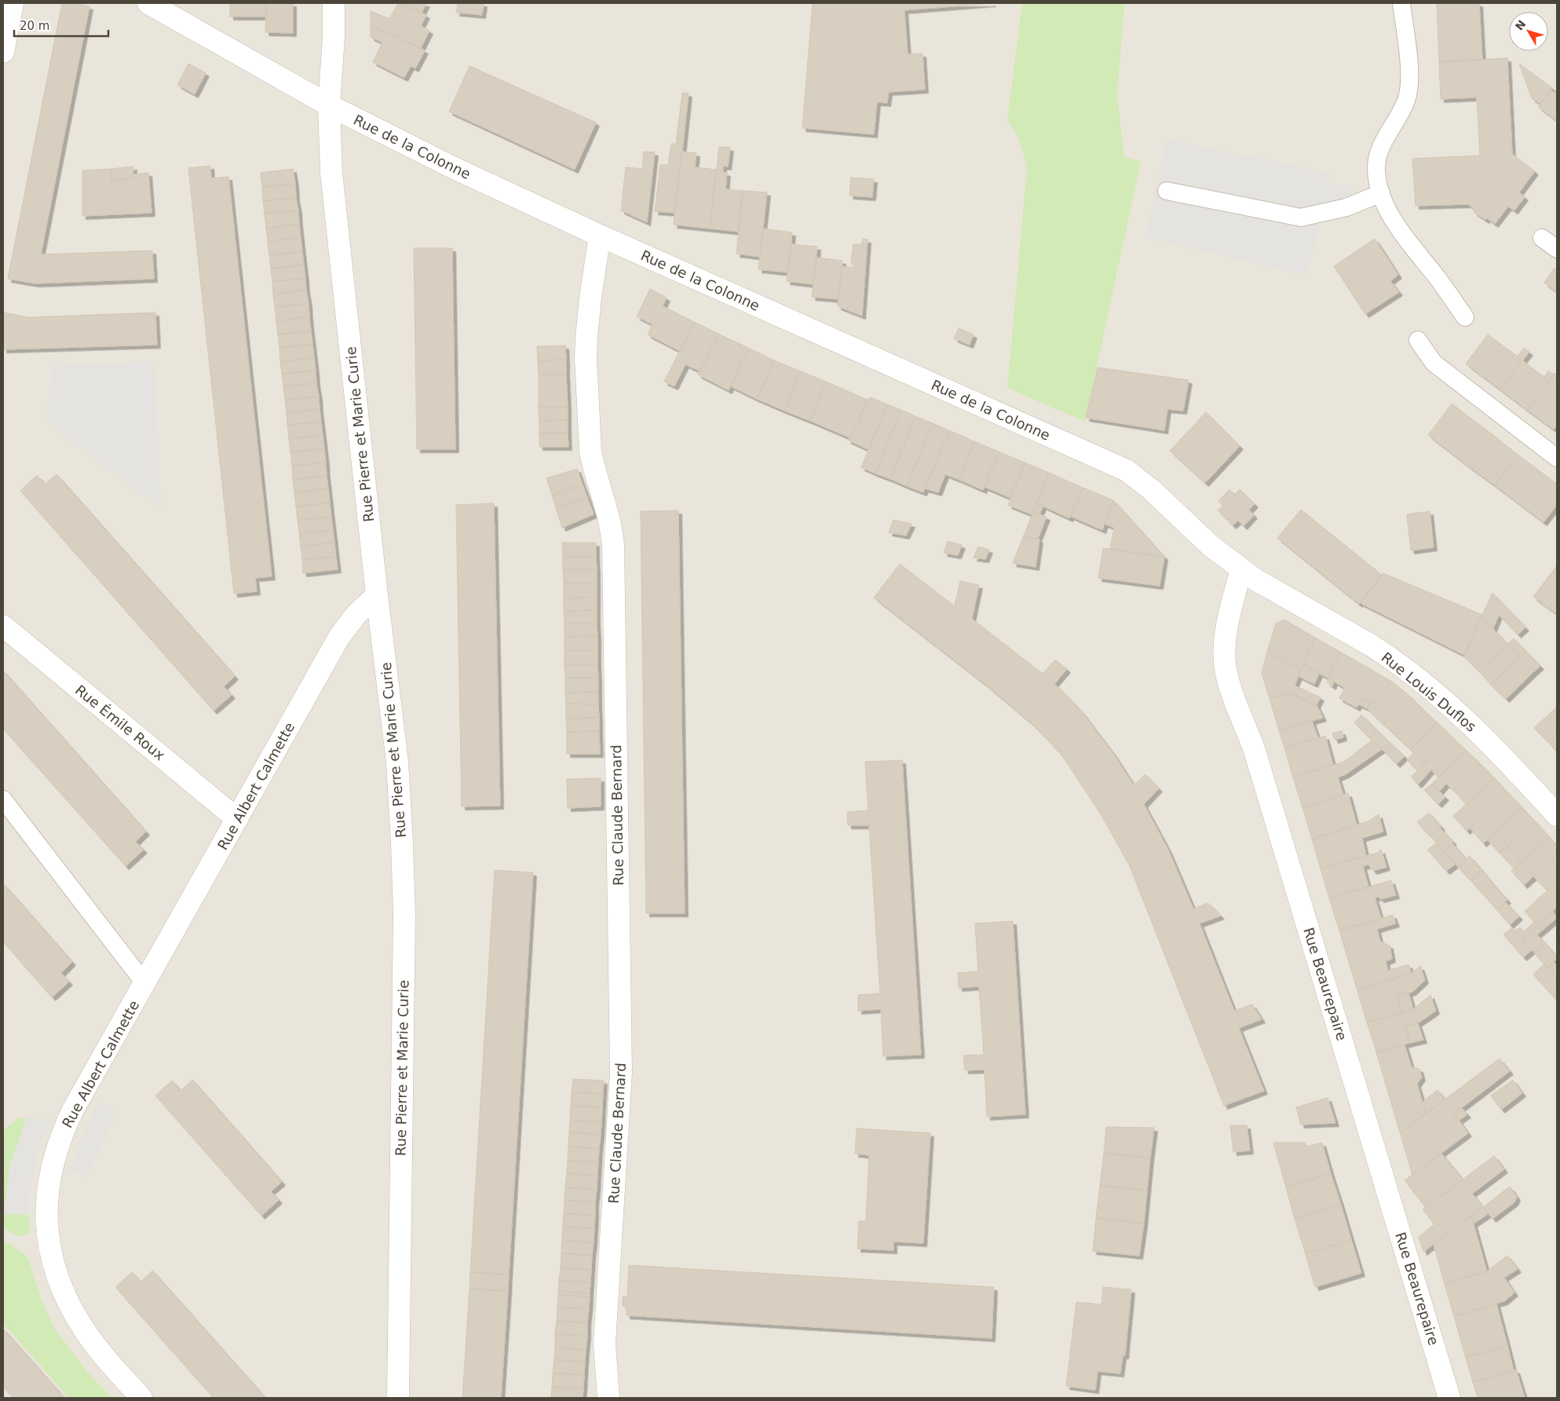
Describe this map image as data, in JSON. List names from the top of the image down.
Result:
{
  "streets": {
    "street": [
      "Rue de la Colonne",
      "Rue Pierre et Marie Curie",
      "Rue Louis Duflos",
      "Rue Émile Roux",
      "Rue Albert Calmette",
      "Rue Claude Bernard",
      "Rue Beaurepaire"
    ]
  },
  "crossings": [
    ["Rue de la Colonne", "Rue Pierre et Marie Curie"],
    ["Rue de la Colonne", "Rue Louis Duflos"],
    ["Rue de la Colonne", "Rue Claude Bernard"],
    ["Rue de la Colonne", "Rue Beaurepaire"],
    ["Rue Pierre et Marie Curie", "Rue Albert Calmette"],
    ["Rue Louis Duflos", "Rue Beaurepaire"],
    ["Rue Émile Roux", "Rue Albert Calmette"]
  ],
  "scale_bar": "20 m",
  "north": "top left"
}
